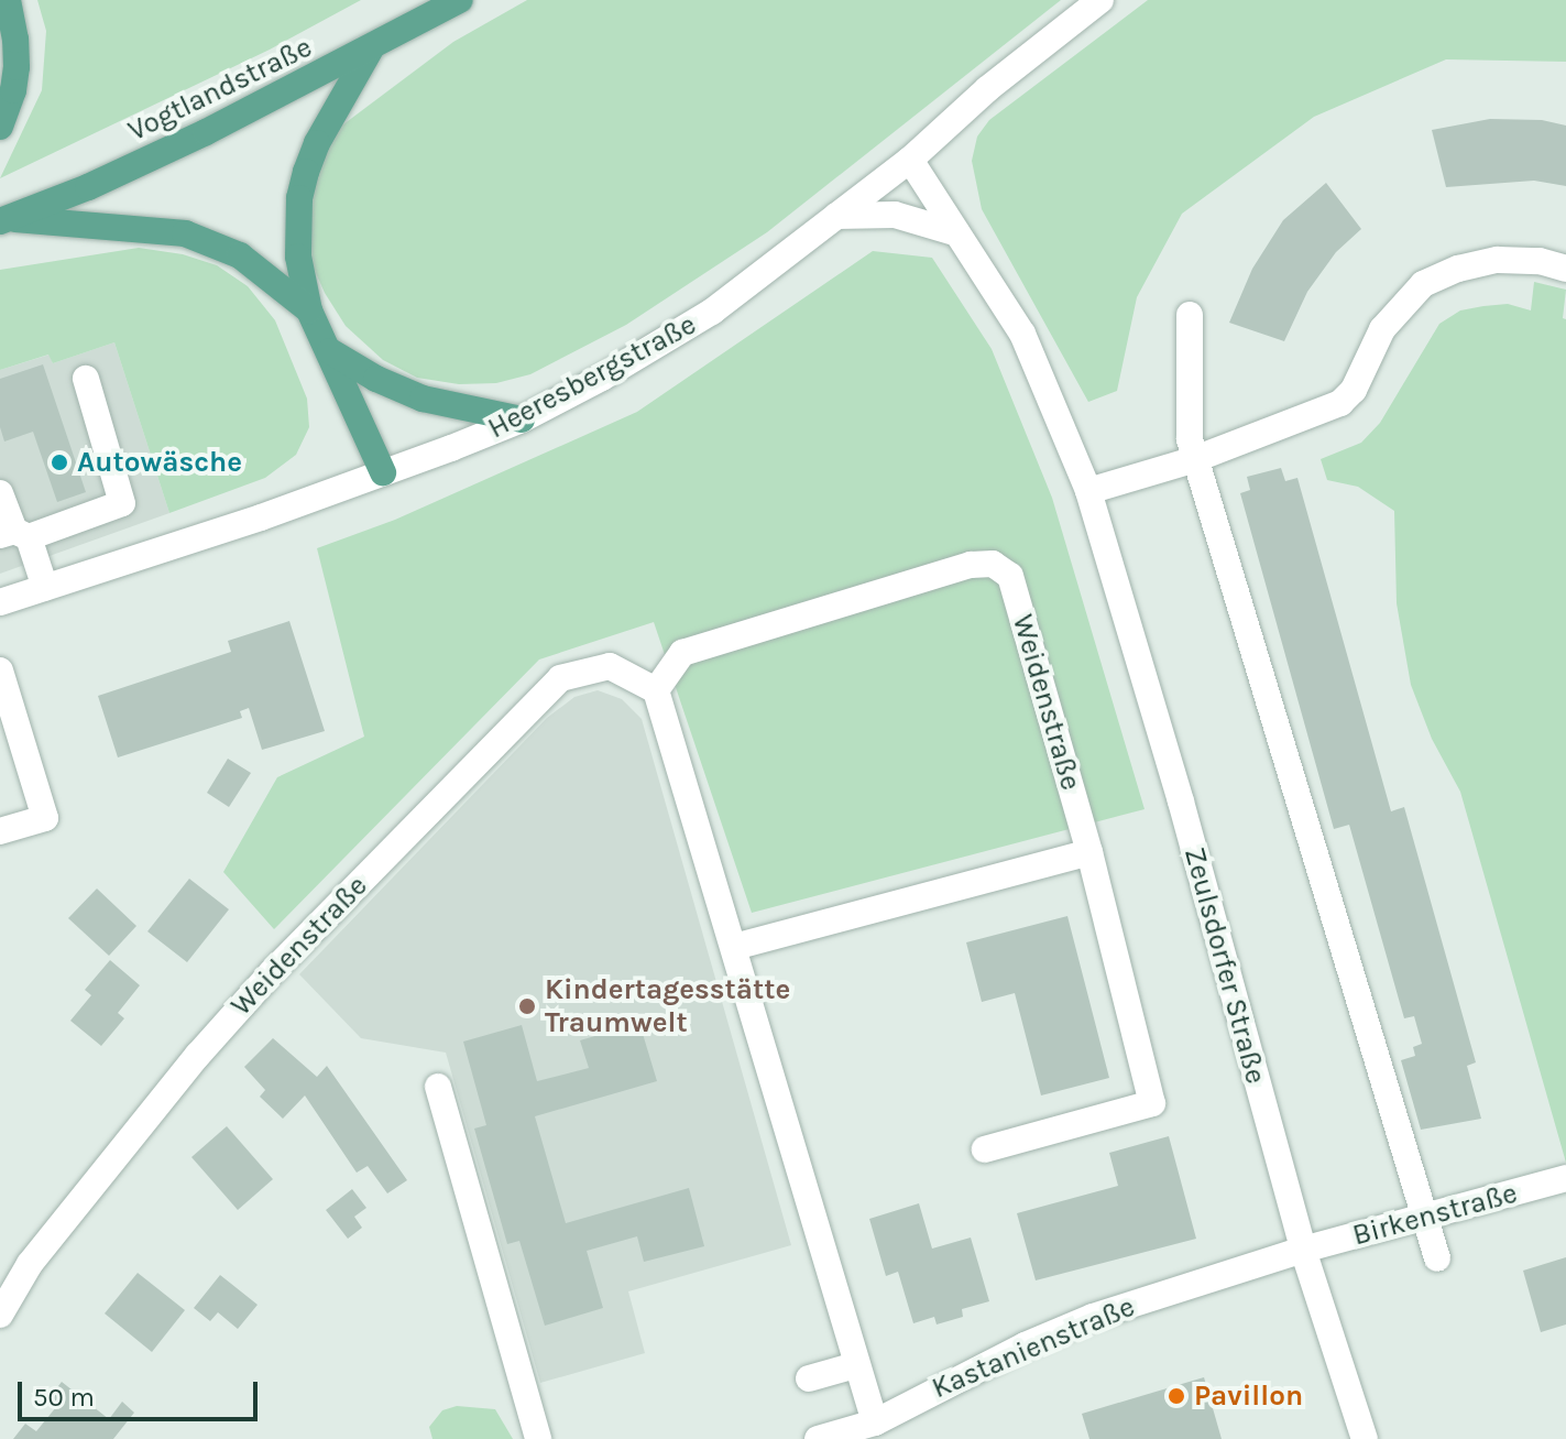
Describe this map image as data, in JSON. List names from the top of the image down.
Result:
{
  "streets": {
    "main road": ["Vogtlandstraße"],
    "street": [
      "Heeresbergstraße",
      "Weidenstraße",
      "Zeulsdorfer Straße",
      "Birkenstraße",
      "Kastanienstraße"
    ]
  },
  "crossings": [
    ["Heeresbergstraße", "Zeulsdorfer Straße"],
    ["Zeulsdorfer Straße", "Birkenstraße"],
    ["Zeulsdorfer Straße", "Kastanienstraße"],
    ["Birkenstraße", "Kastanienstraße"]
  ],
  "places": ["Autowäsche", "Kindertagesstätte Traumwelt", "Pavillon"],
  "scale_bar": "50 m"
}
